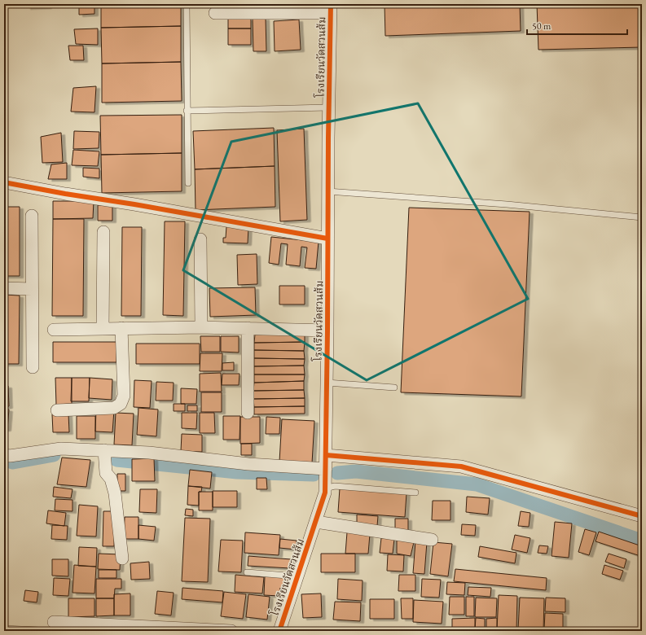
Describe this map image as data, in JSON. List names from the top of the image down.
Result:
{
  "streets": {
    "street": ["โรงเรียนวัดสวนส้ม"]
  },
  "scale_bar": "50 m"
}
